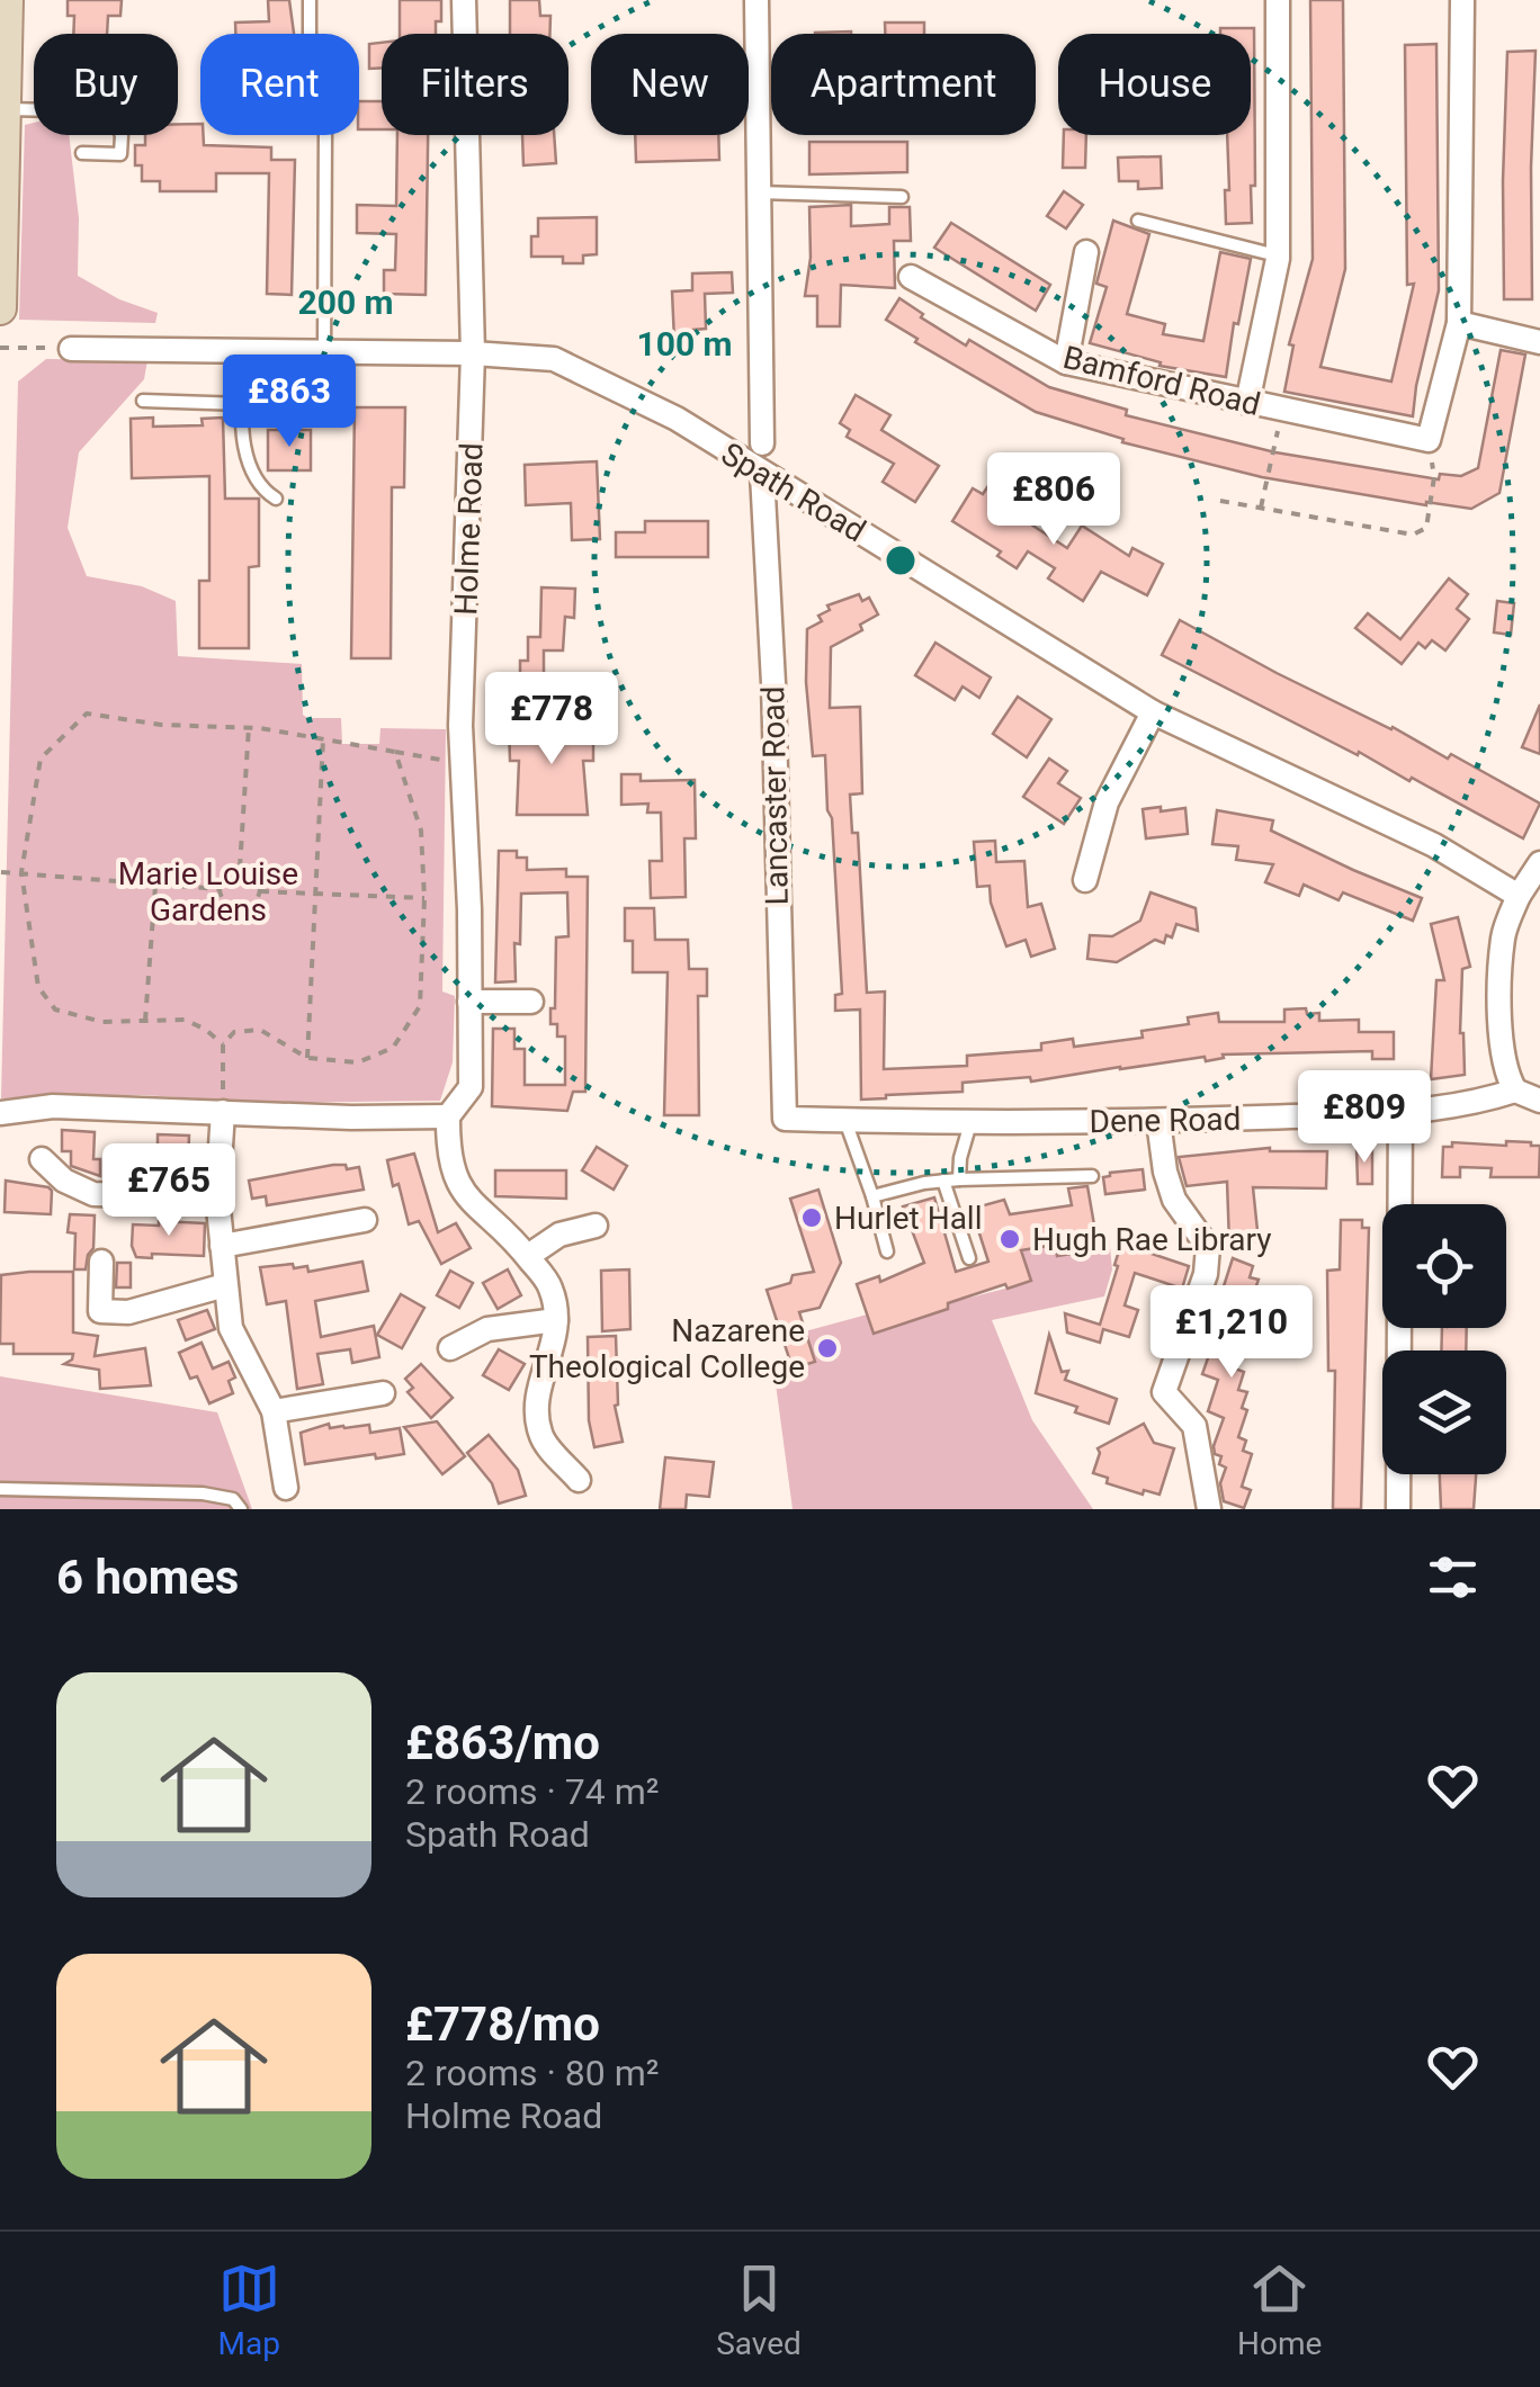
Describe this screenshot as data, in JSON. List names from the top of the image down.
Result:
{
  "streets": {
    "street": [
      "Bamford Road",
      "Spath Road",
      "Holme Road",
      "Lancaster Road",
      "Dene Road"
    ]
  },
  "crossings": [
    ["Spath Road", "Holme Road"],
    ["Spath Road", "Lancaster Road"],
    ["Lancaster Road", "Dene Road"]
  ],
  "parks": ["Marie Louise Gardens"],
  "places": ["Hurlet Hall", "Hugh Rae Library", "Nazarene Theological College"],
  "page": {
    "chip": [
      "Buy",
      "Rent",
      "Filters",
      "New",
      "Apartment",
      "House"
    ],
    "price": [
      "£863",
      "£806",
      "£778",
      "£809",
      "£765",
      "£1,210"
    ],
    "heading": "6 homes",
    "list": [
      {
        "name": "£863/mo",
        "note": "2 rooms · 74 m² · Spath Road"
      },
      {
        "name": "£778/mo",
        "note": "2 rooms · 80 m² · Holme Road"
      }
    ],
    "tabs": ["Map", "Saved", "Home"]
  },
  "rings": ["200 m", "100 m"]
}
